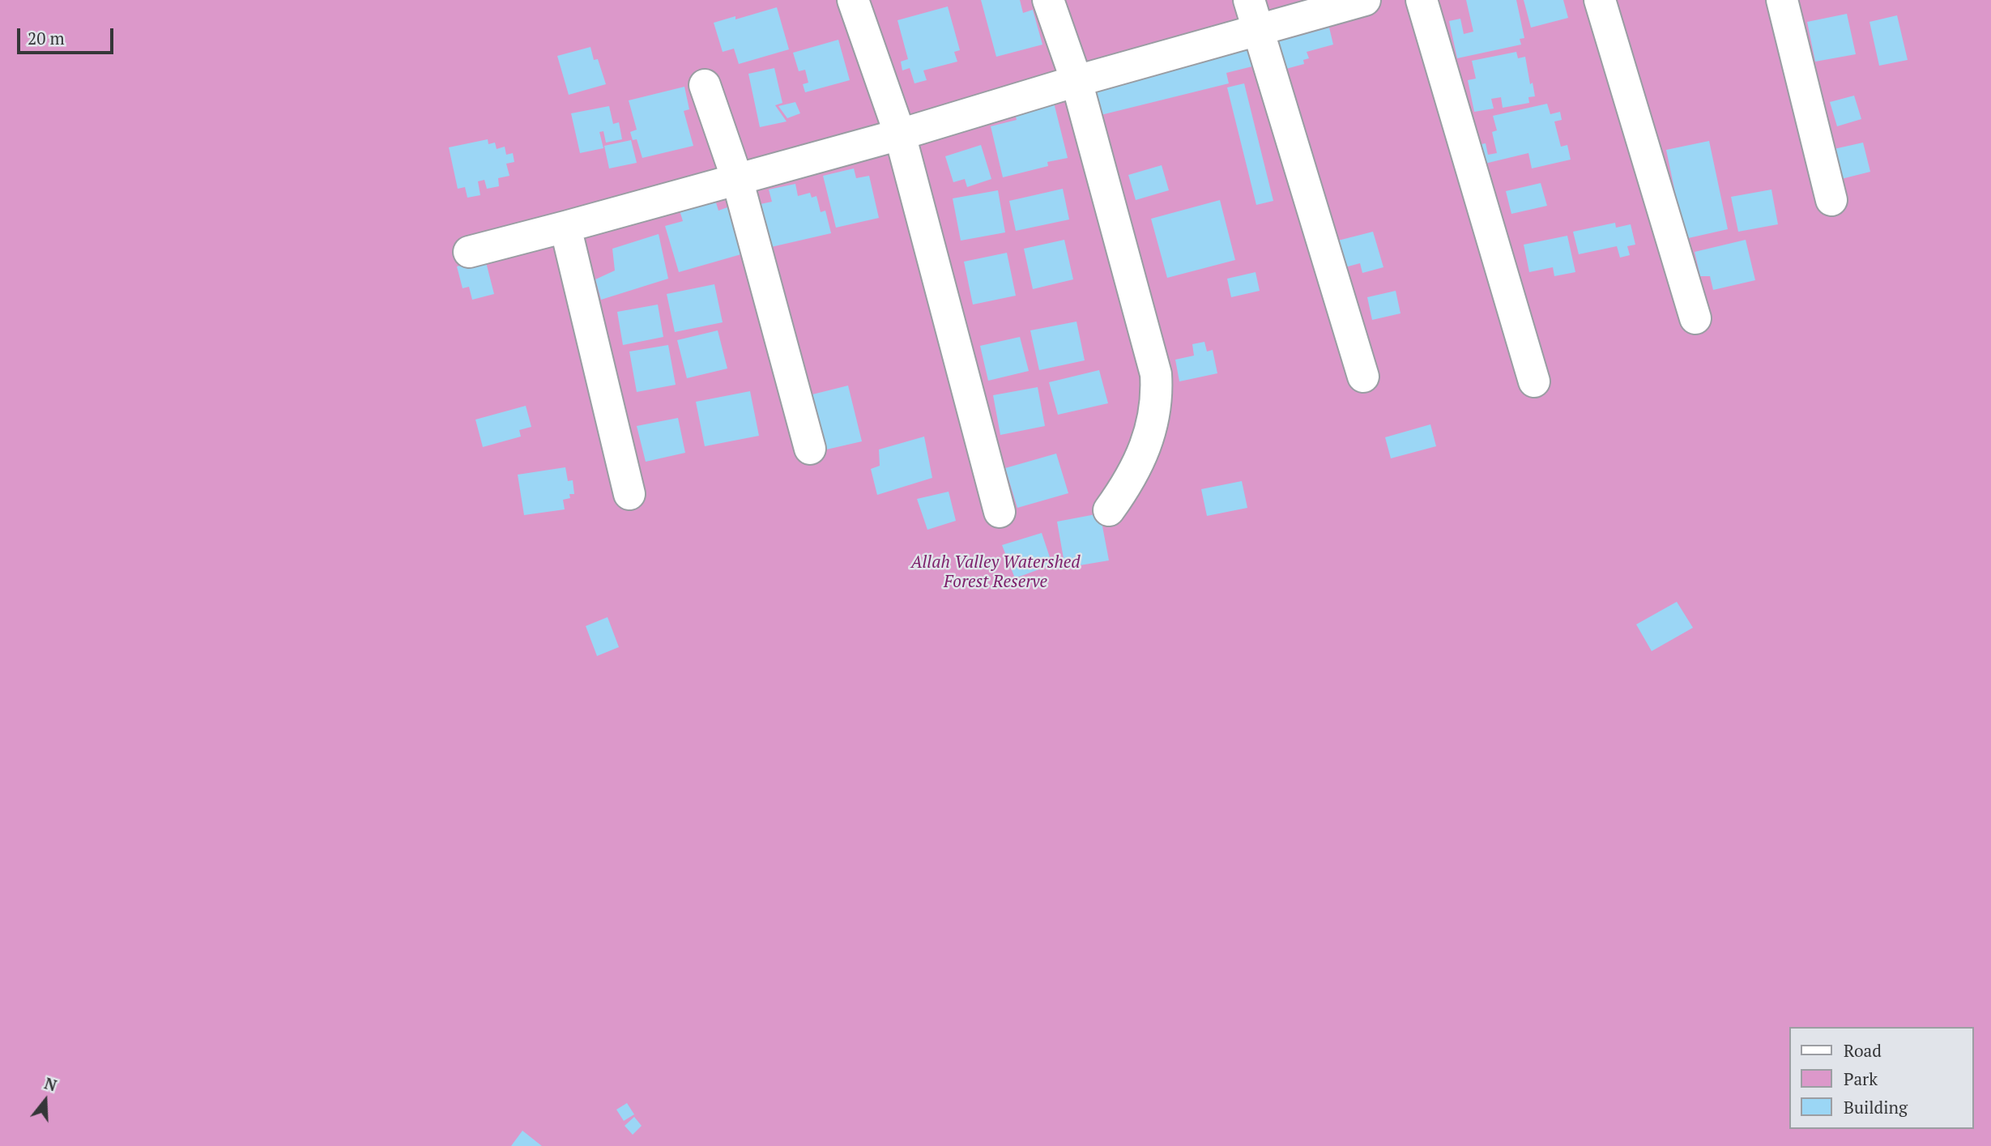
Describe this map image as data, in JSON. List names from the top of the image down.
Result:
{
  "parks": ["Allah Valley Watershed Forest Reserve"],
  "legend": ["Road", "Park", "Building"],
  "scale_bar": "20 m",
  "north": "top"
}
